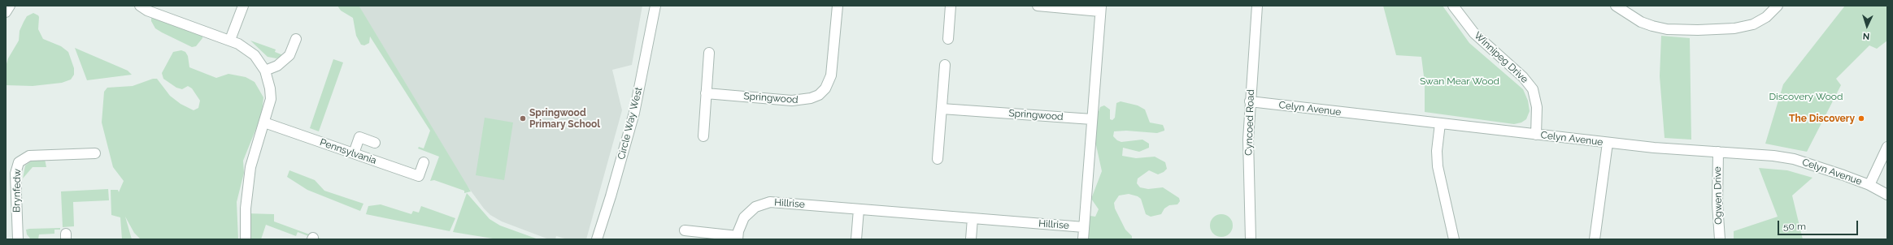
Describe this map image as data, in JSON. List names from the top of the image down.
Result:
{
  "streets": {
    "street": [
      "Winnipeg Drive",
      "Springwood",
      "Celyn Avenue",
      "Cyncoed Road",
      "Circle Way West",
      "Pennsylvania",
      "Brynfedw",
      "Ogwen Drive",
      "Hillrise"
    ]
  },
  "crossings": [
    ["Winnipeg Drive", "Celyn Avenue"],
    ["Celyn Avenue", "Cyncoed Road"],
    ["Celyn Avenue", "Ogwen Drive"]
  ],
  "parks": ["Swan Mear Wood", "Discovery Wood"],
  "places": ["Springwood Primary School", "The Discovery"],
  "scale_bar": "50 m",
  "north": "bottom"
}
